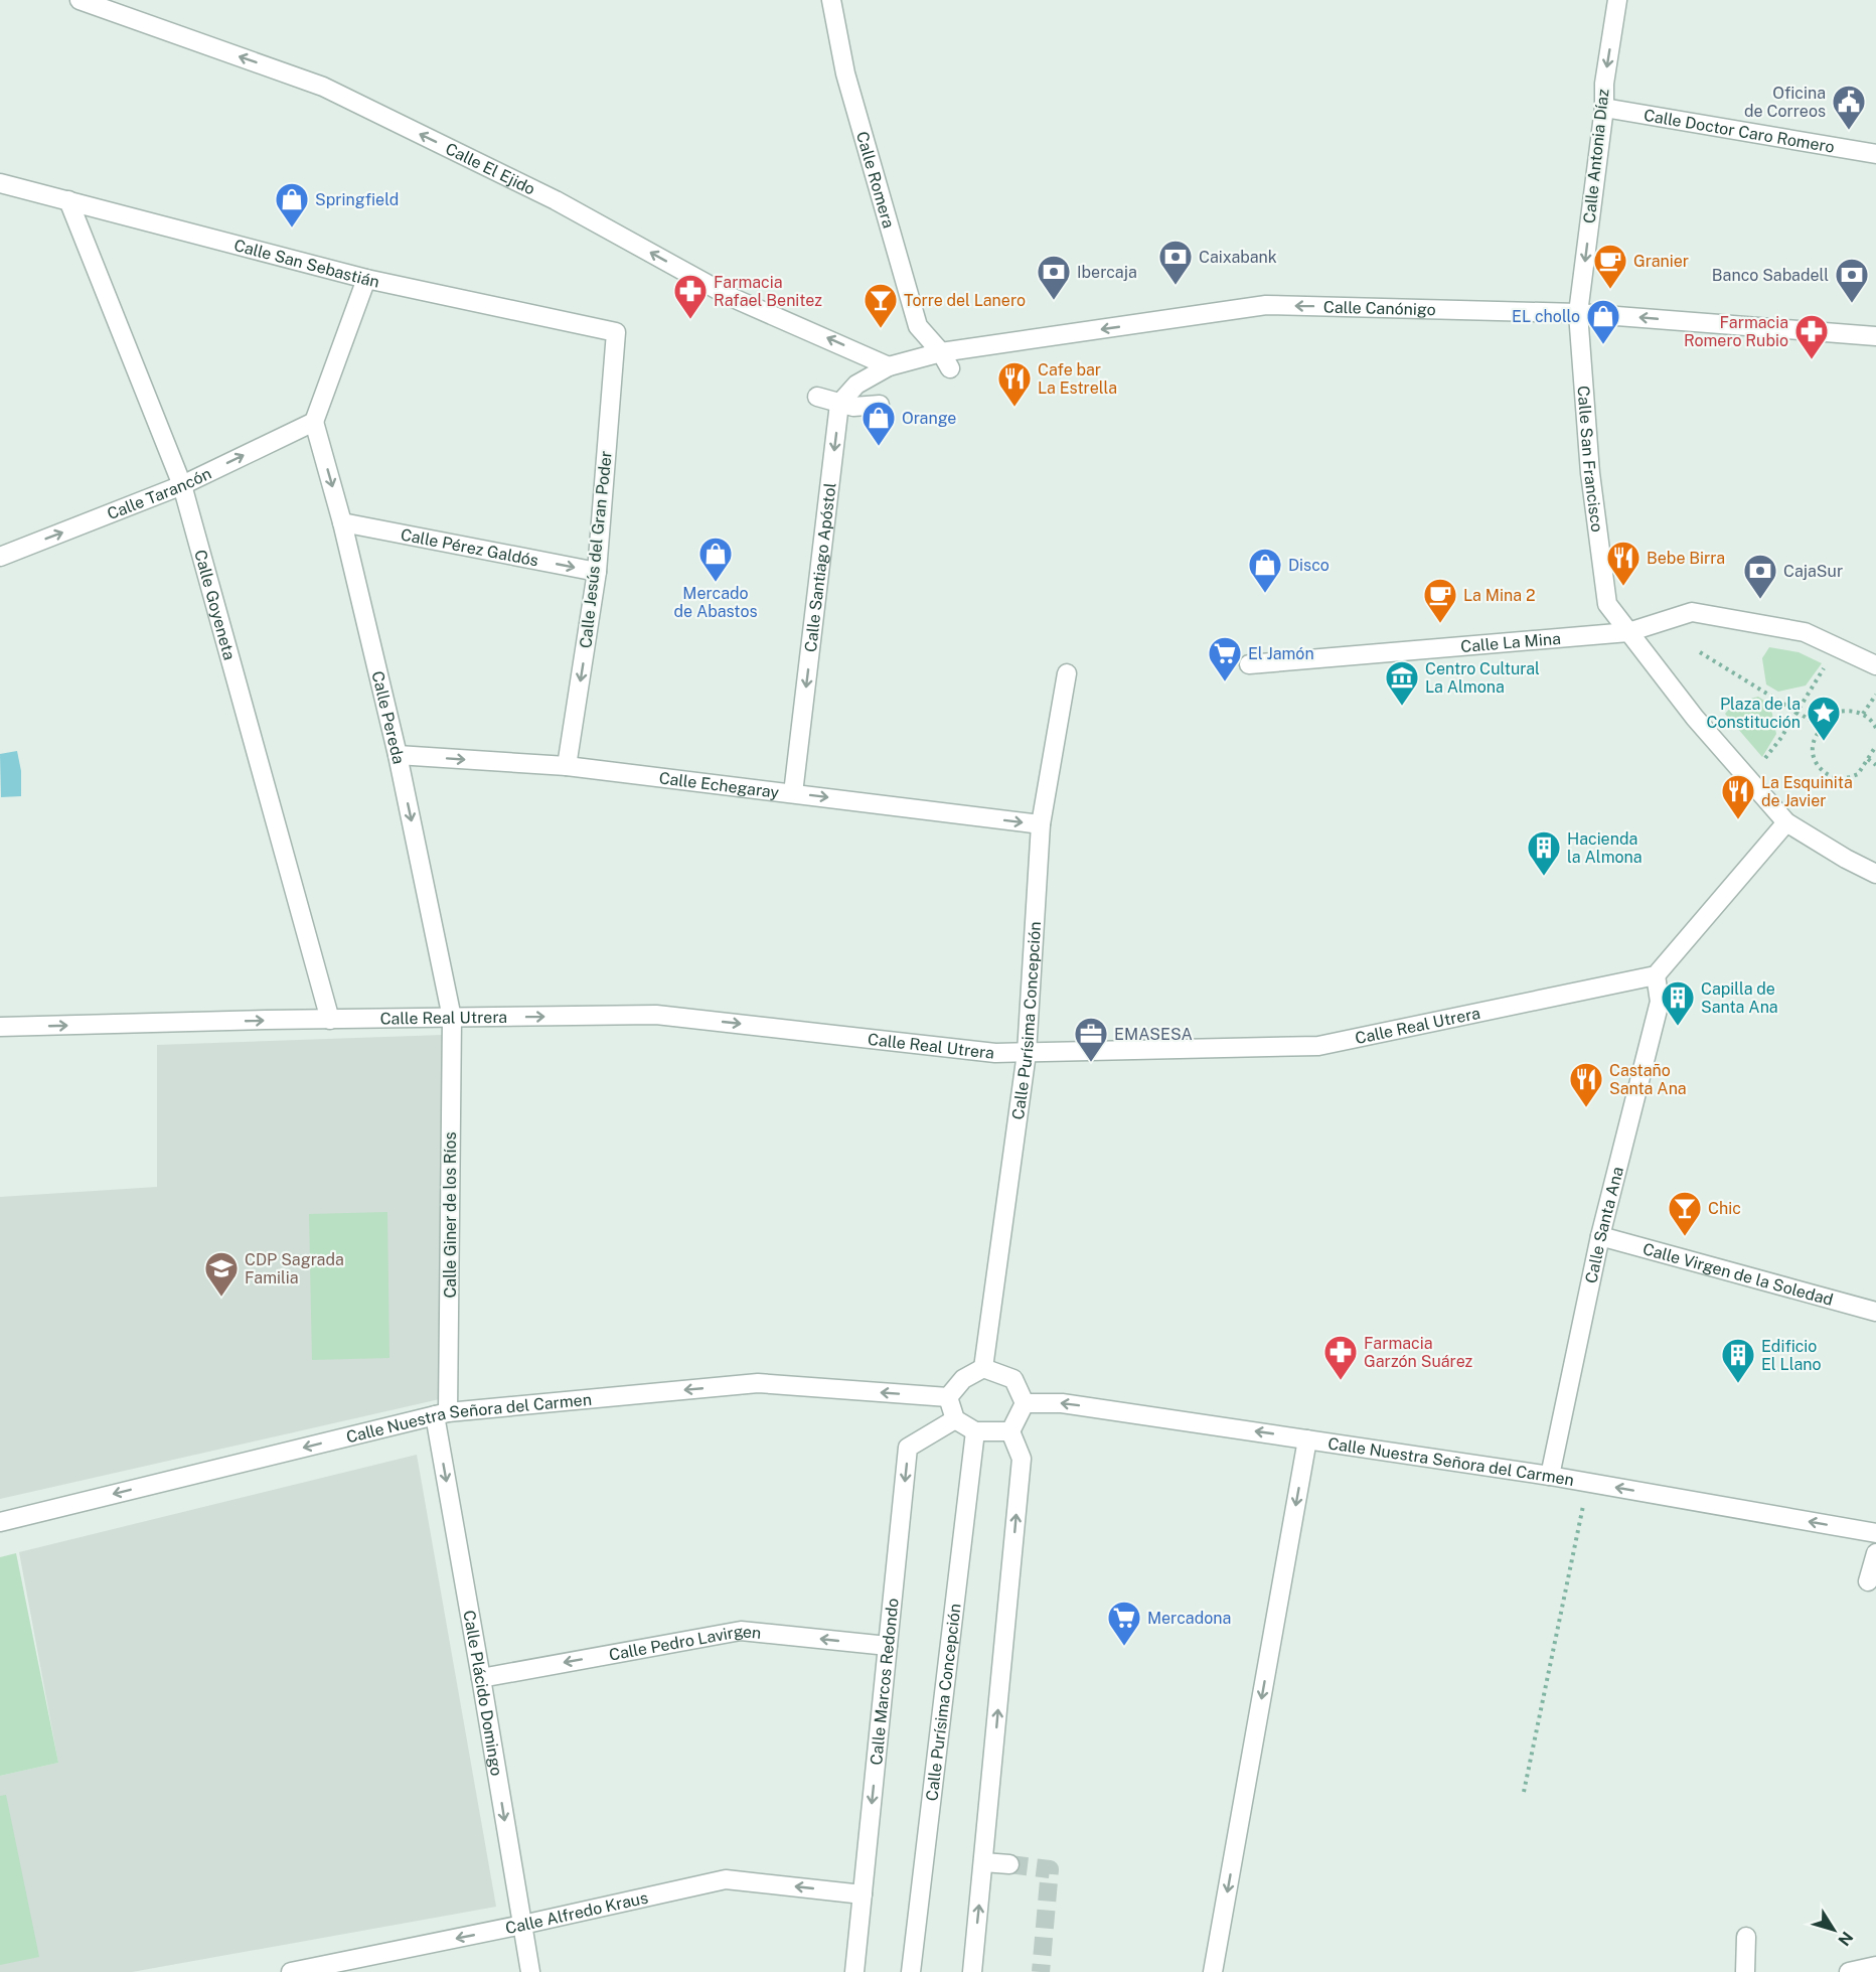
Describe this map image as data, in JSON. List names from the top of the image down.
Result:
{
  "streets": {
    "street": [
      "Calle Doctor Caro Romero",
      "Calle Antonia Díaz",
      "Calle El Ejido",
      "Calle Romera",
      "Calle San Sebastián",
      "Calle Canónigo",
      "Calle San Francisco",
      "Calle Tarancón",
      "Calle Pérez Galdós",
      "Calle Jesús del Gran Poder",
      "Calle Santiago Apóstol",
      "Calle Goyeneta",
      "Calle La Mina",
      "Calle Pereda",
      "Calle Echegaray",
      "Calle Real Utrera",
      "Calle Purísima Concepción",
      "Calle Giner de los Ríos",
      "Calle Santa Ana",
      "Calle Virgen de la Soledad",
      "Calle Nuestra Señora del Carmen",
      "Calle Pedro Lavirgen",
      "Calle Marcos Redondo",
      "Calle Plácido Domingo",
      "Calle Alfredo Kraus"
    ]
  },
  "crossings": [
    ["Calle Doctor Caro Romero", "Calle Antonia Díaz"],
    ["Calle Antonia Díaz", "Calle Canónigo"],
    ["Calle Antonia Díaz", "Calle San Francisco"],
    ["Calle El Ejido", "Calle Canónigo"],
    ["Calle Romera", "Calle Canónigo"],
    ["Calle San Sebastián", "Calle Jesús del Gran Poder"],
    ["Calle San Sebastián", "Calle Goyeneta"],
    ["Calle Canónigo", "Calle San Francisco"],
    ["Calle San Francisco", "Calle La Mina"],
    ["Calle Tarancón", "Calle Goyeneta"],
    ["Calle Tarancón", "Calle Pereda"],
    ["Calle Pérez Galdós", "Calle Jesús del Gran Poder"],
    ["Calle Pérez Galdós", "Calle Pereda"],
    ["Calle Jesús del Gran Poder", "Calle Echegaray"],
    ["Calle Santiago Apóstol", "Calle Echegaray"],
    ["Calle Goyeneta", "Calle Real Utrera"],
    ["Calle Pereda", "Calle Echegaray"],
    ["Calle Pereda", "Calle Real Utrera"],
    ["Calle Pereda", "Calle Giner de los Ríos"],
    ["Calle Echegaray", "Calle Purísima Concepción"],
    ["Calle Real Utrera", "Calle Purísima Concepción"],
    ["Calle Real Utrera", "Calle Giner de los Ríos"],
    ["Calle Real Utrera", "Calle Santa Ana"],
    ["Calle Purísima Concepción", "Calle Nuestra Señora del Carmen"],
    ["Calle Purísima Concepción", "Calle Marcos Redondo"],
    ["Calle Giner de los Ríos", "Calle Nuestra Señora del Carmen"],
    ["Calle Giner de los Ríos", "Calle Plácido Domingo"],
    ["Calle Santa Ana", "Calle Virgen de la Soledad"],
    ["Calle Santa Ana", "Calle Nuestra Señora del Carmen"],
    ["Calle Nuestra Señora del Carmen", "Calle Marcos Redondo"],
    ["Calle Nuestra Señora del Carmen", "Calle Plácido Domingo"],
    ["Calle Pedro Lavirgen", "Calle Marcos Redondo"],
    ["Calle Pedro Lavirgen", "Calle Plácido Domingo"],
    ["Calle Marcos Redondo", "Calle Alfredo Kraus"],
    ["Calle Plácido Domingo", "Calle Alfredo Kraus"]
  ],
  "one_way": [
    "Calle Antonia Díaz",
    "Calle El Ejido",
    "Calle Canónigo",
    "Calle Tarancón",
    "Calle Pérez Galdós",
    "Calle Jesús del Gran Poder",
    "Calle Santiago Apóstol",
    "Calle Pereda",
    "Calle Echegaray",
    "Calle Real Utrera",
    "Calle Nuestra Señora del Carmen",
    "Calle Pedro Lavirgen",
    "Calle Plácido Domingo",
    "Calle Alfredo Kraus"
  ],
  "places": {
    "public building": ["Oficina de Correos"],
    "shop": [
      "Springfield",
      "EL chollo",
      "Orange",
      "Mercado de Abastos",
      "Disco"
    ],
    "bank": [
      "Caixabank",
      "Ibercaja",
      "Banco Sabadell",
      "CajaSur"
    ],
    "cafe": ["Granier", "La Mina 2"],
    "pharmacy": ["Farmacia Rafael Benitez", "Farmacia Romero Rubio", "Farmacia Garzón Suárez"],
    "bar": ["Torre del Lanero", "Chic"],
    "restaurant": [
      "Cafe bar La Estrella",
      "Bebe Birra",
      "La Esquinita de Javier",
      "Castaño Santa Ana"
    ],
    "supermarket": ["El Jamón", "Mercadona"],
    "museum": ["Centro Cultural La Almona"],
    "place": ["Plaza de la Constitución"],
    "building": ["Hacienda la Almona", "Capilla de Santa Ana", "Edificio El Llano"],
    "office": ["EMASESA"],
    "school or university": ["CDP Sagrada Familia"]
  },
  "north": "bottom right"
}
